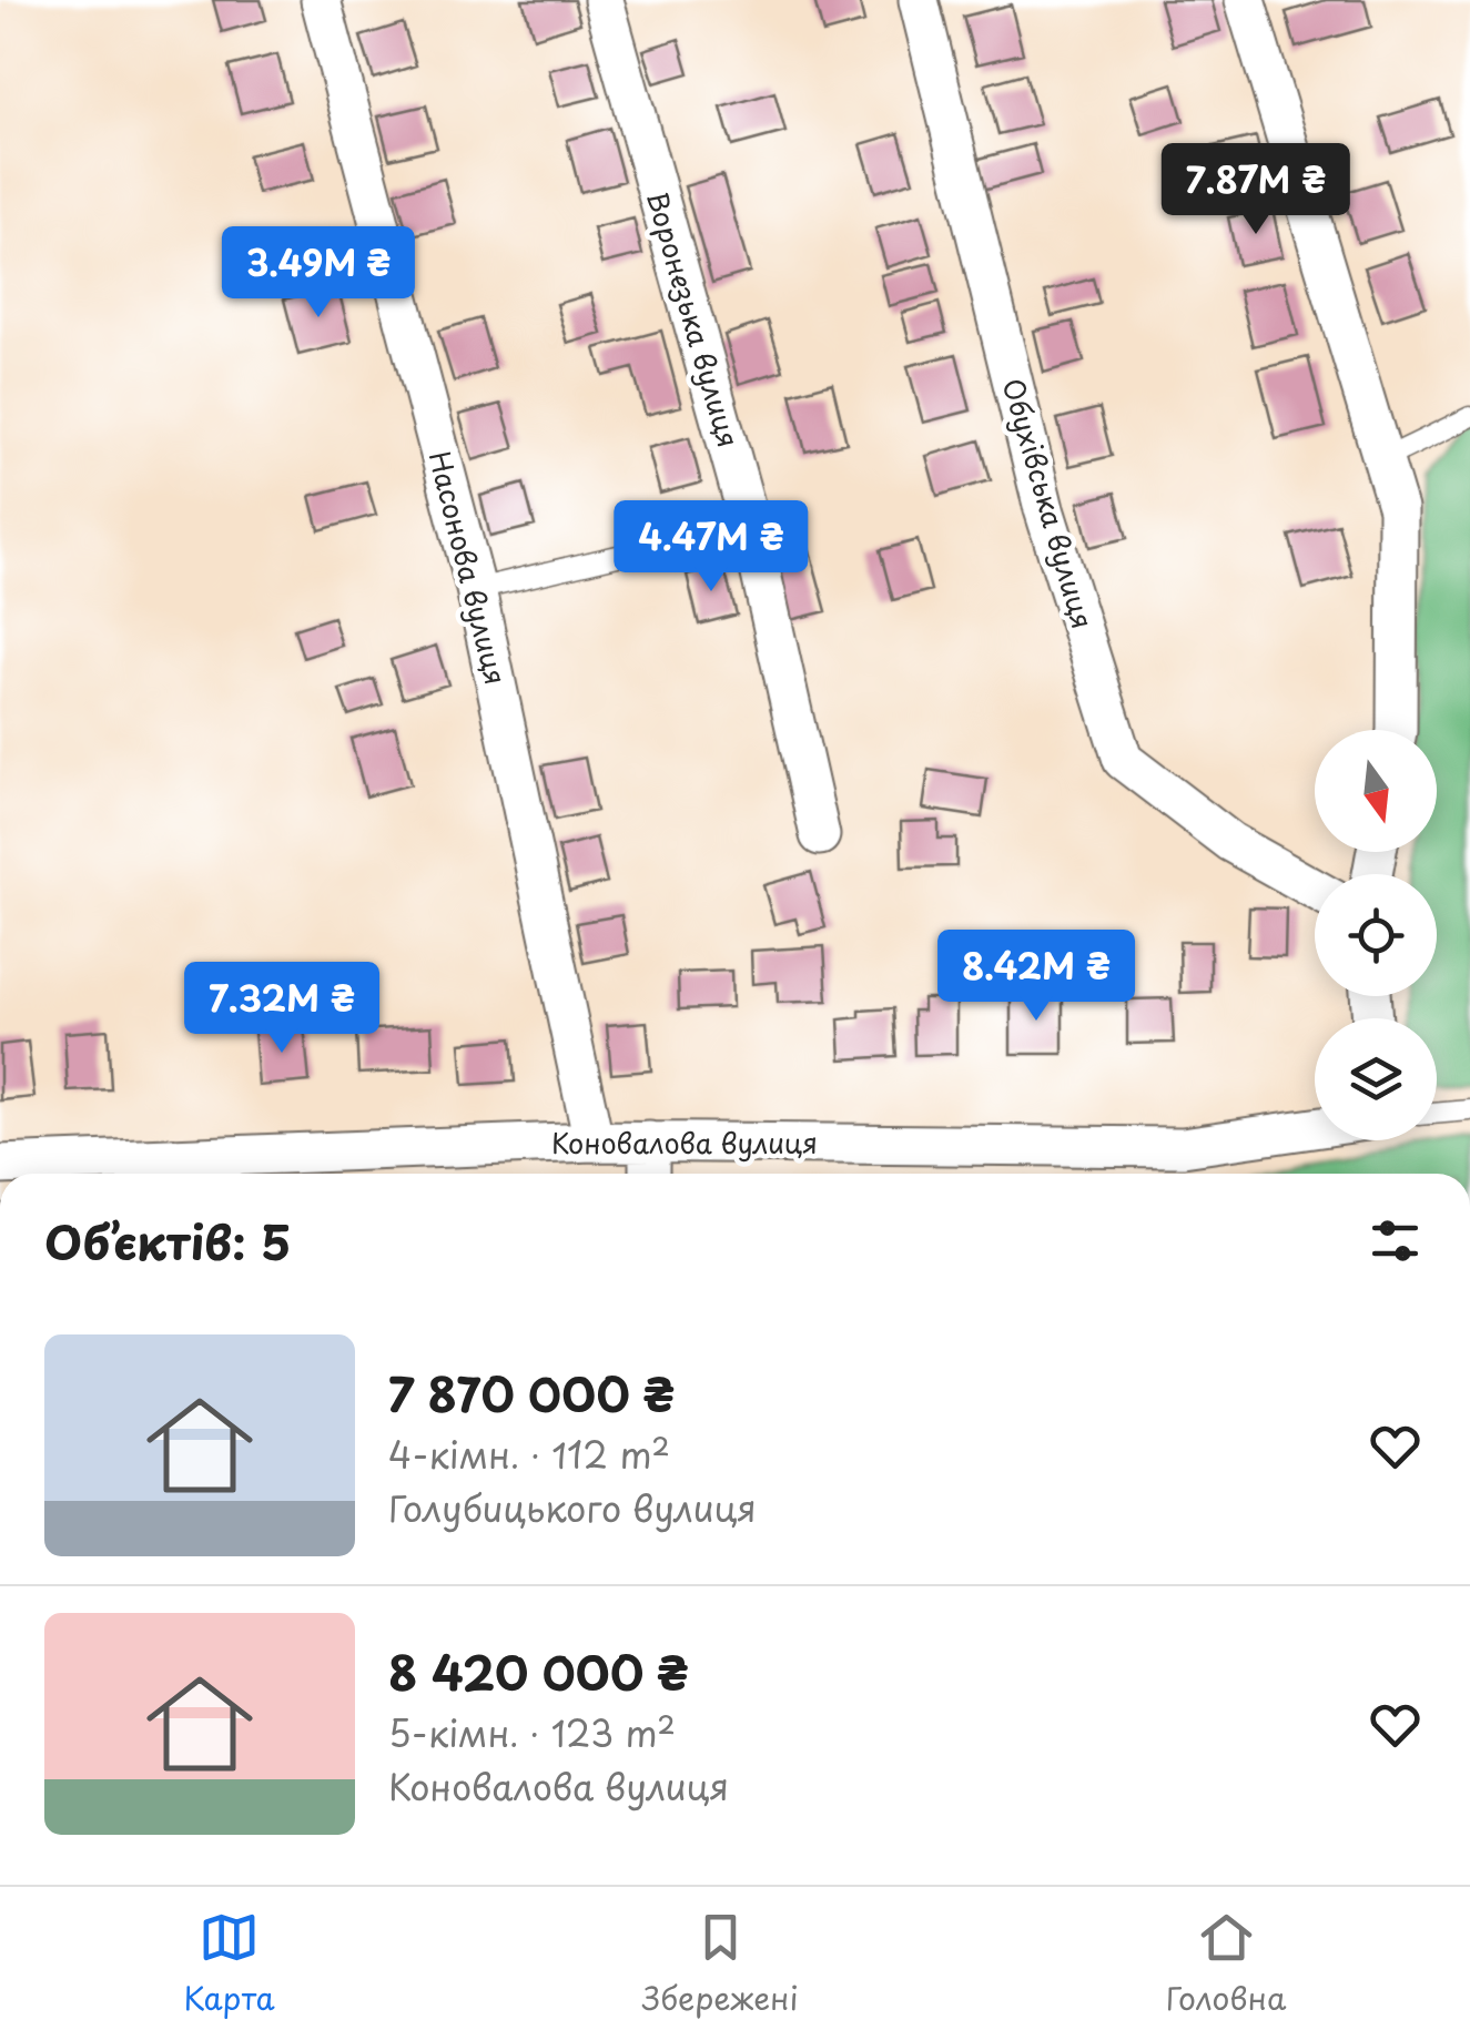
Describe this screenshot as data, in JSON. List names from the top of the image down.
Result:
{
  "streets": {
    "street": [
      "Воронезька вулиця",
      "Обухівська вулиця",
      "Насонова вулиця",
      "Коновалова вулиця"
    ]
  },
  "crossings": [
    ["Насонова вулиця", "Коновалова вулиця"]
  ],
  "north": "bottom",
  "page": {
    "price": [
      "7.87M ₴",
      "3.49M ₴",
      "4.47M ₴",
      "8.42M ₴",
      "7.32M ₴"
    ],
    "heading": "Об’єктів: 5",
    "list": [
      {
        "name": "7 870 000 ₴",
        "note": "4-кімн. · 112 m² · Голубицького вулиця"
      },
      {
        "name": "8 420 000 ₴",
        "note": "5-кімн. · 123 m² · Коновалова вулиця"
      }
    ],
    "tabs": ["Карта", "Збережені", "Головна"]
  }
}
